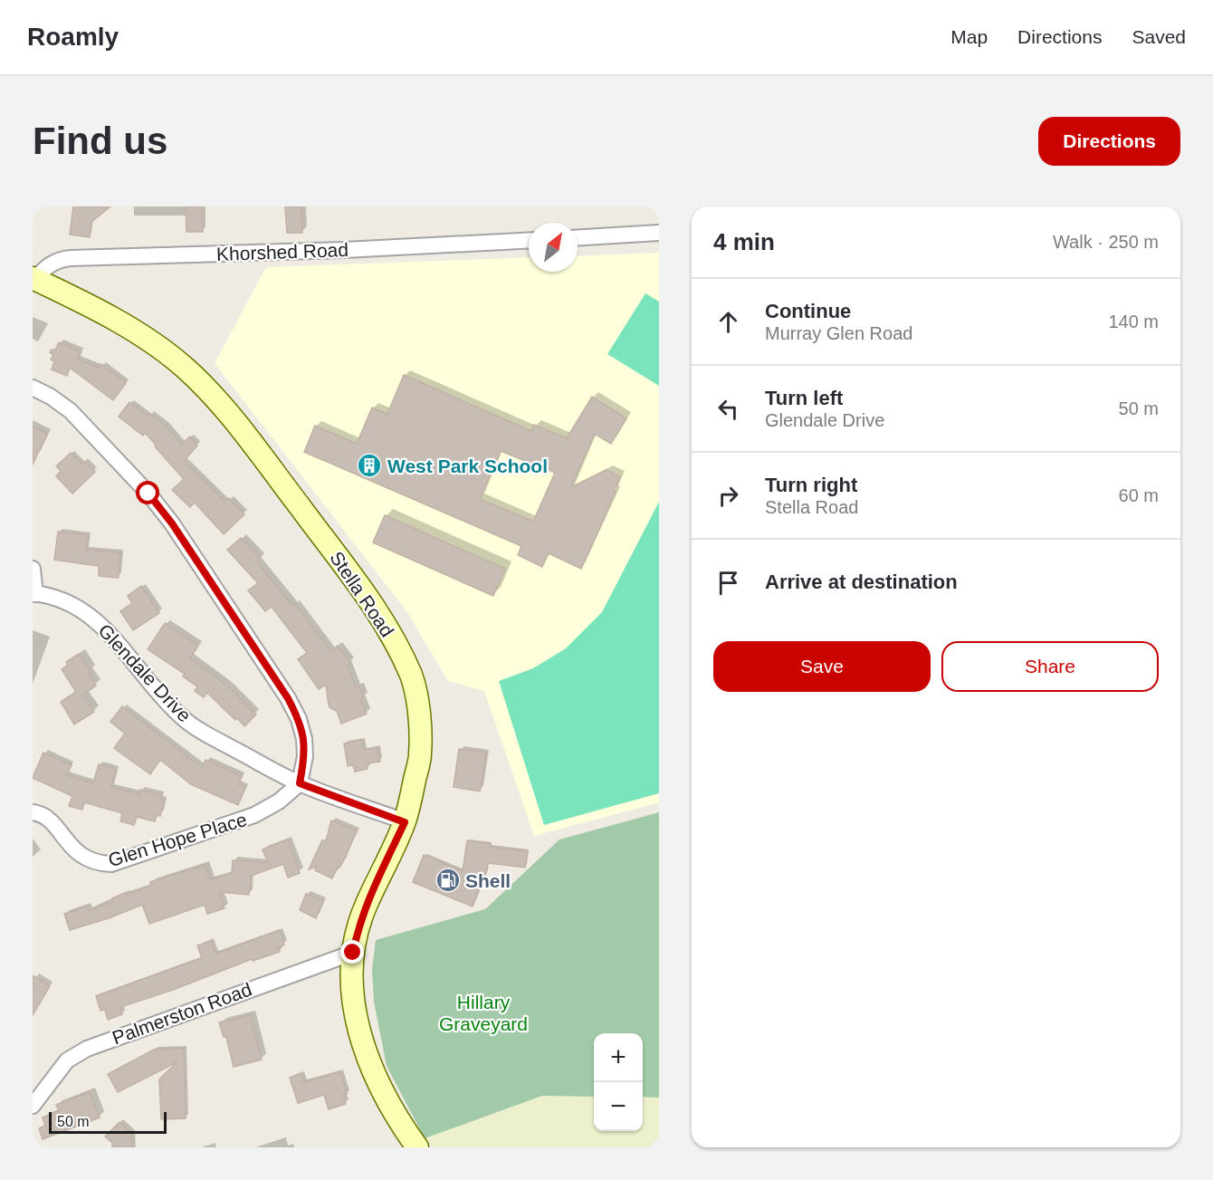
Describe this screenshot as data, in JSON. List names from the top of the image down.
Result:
{
  "streets": {
    "main road": ["Stella Road"],
    "street": [
      "Khorshed Road",
      "Glendale Drive",
      "Glen Hope Place",
      "Palmerston Road"
    ]
  },
  "crossings": [
    ["Khorshed Road", "Stella Road"],
    ["Stella Road", "Glendale Drive"],
    ["Stella Road", "Palmerston Road"],
    ["Glendale Drive", "Glen Hope Place"]
  ],
  "parks": ["Hillary Graveyard"],
  "places": {
    "building": ["West Park School"],
    "fuel station": ["Shell"]
  },
  "scale_bar": "50 m",
  "north": "top right",
  "page": {
    "header": "Roamly",
    "nav": ["Map", "Directions", "Saved"],
    "buttons": [
      "Directions",
      ["Save", "Share"]
    ],
    "title": "Find us",
    "heading": ["4 min", "Walk · 250 m"],
    "list": [
      ["Continue", "Murray Glen Road", "140 m"],
      ["Turn left", "Glendale Drive", "50 m"],
      ["Turn right", "Stella Road", "60 m"],
      "Arrive at destination"
    ],
    "map_buttons": ["+", "−"],
    "scale": "50 m"
  }
}
